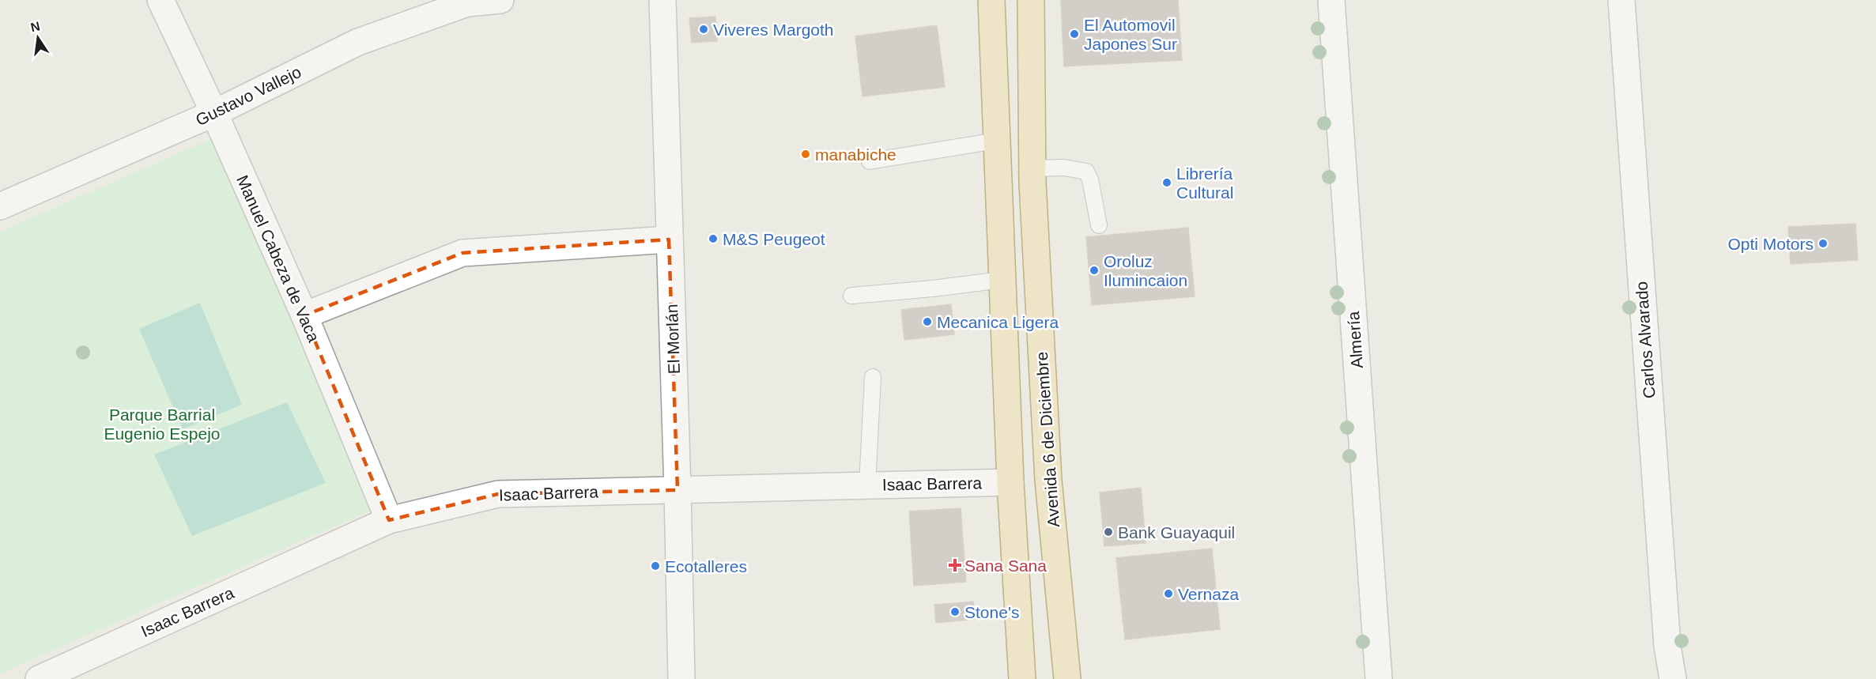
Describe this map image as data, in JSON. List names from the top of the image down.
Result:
{
  "streets": {
    "main road": ["Avenida 6 de Diciembre"],
    "street": [
      "Gustavo Vallejo",
      "Manuel Cabeza de Vaca",
      "El Morlán",
      "Almería",
      "Carlos Alvarado",
      "Isaac Barrera"
    ]
  },
  "crossings": [
    ["Gustavo Vallejo", "Manuel Cabeza de Vaca"],
    ["Manuel Cabeza de Vaca", "Isaac Barrera"],
    ["El Morlán", "Isaac Barrera"]
  ],
  "parks": ["Parque Barrial Eugenio Espejo"],
  "places": {
    "other": [
      "Viveres Margoth",
      "El Automovil Japones Sur",
      "manabiche",
      "Librería Cultural",
      "M&S Peugeot",
      "Opti Motors",
      "Oroluz Ilumincaion",
      "Mecanica Ligera",
      "Bank Guayaquil",
      "Ecotalleres",
      "Vernaza",
      "Stone's"
    ],
    "health": ["Sana Sana"]
  },
  "north": "top"
}
